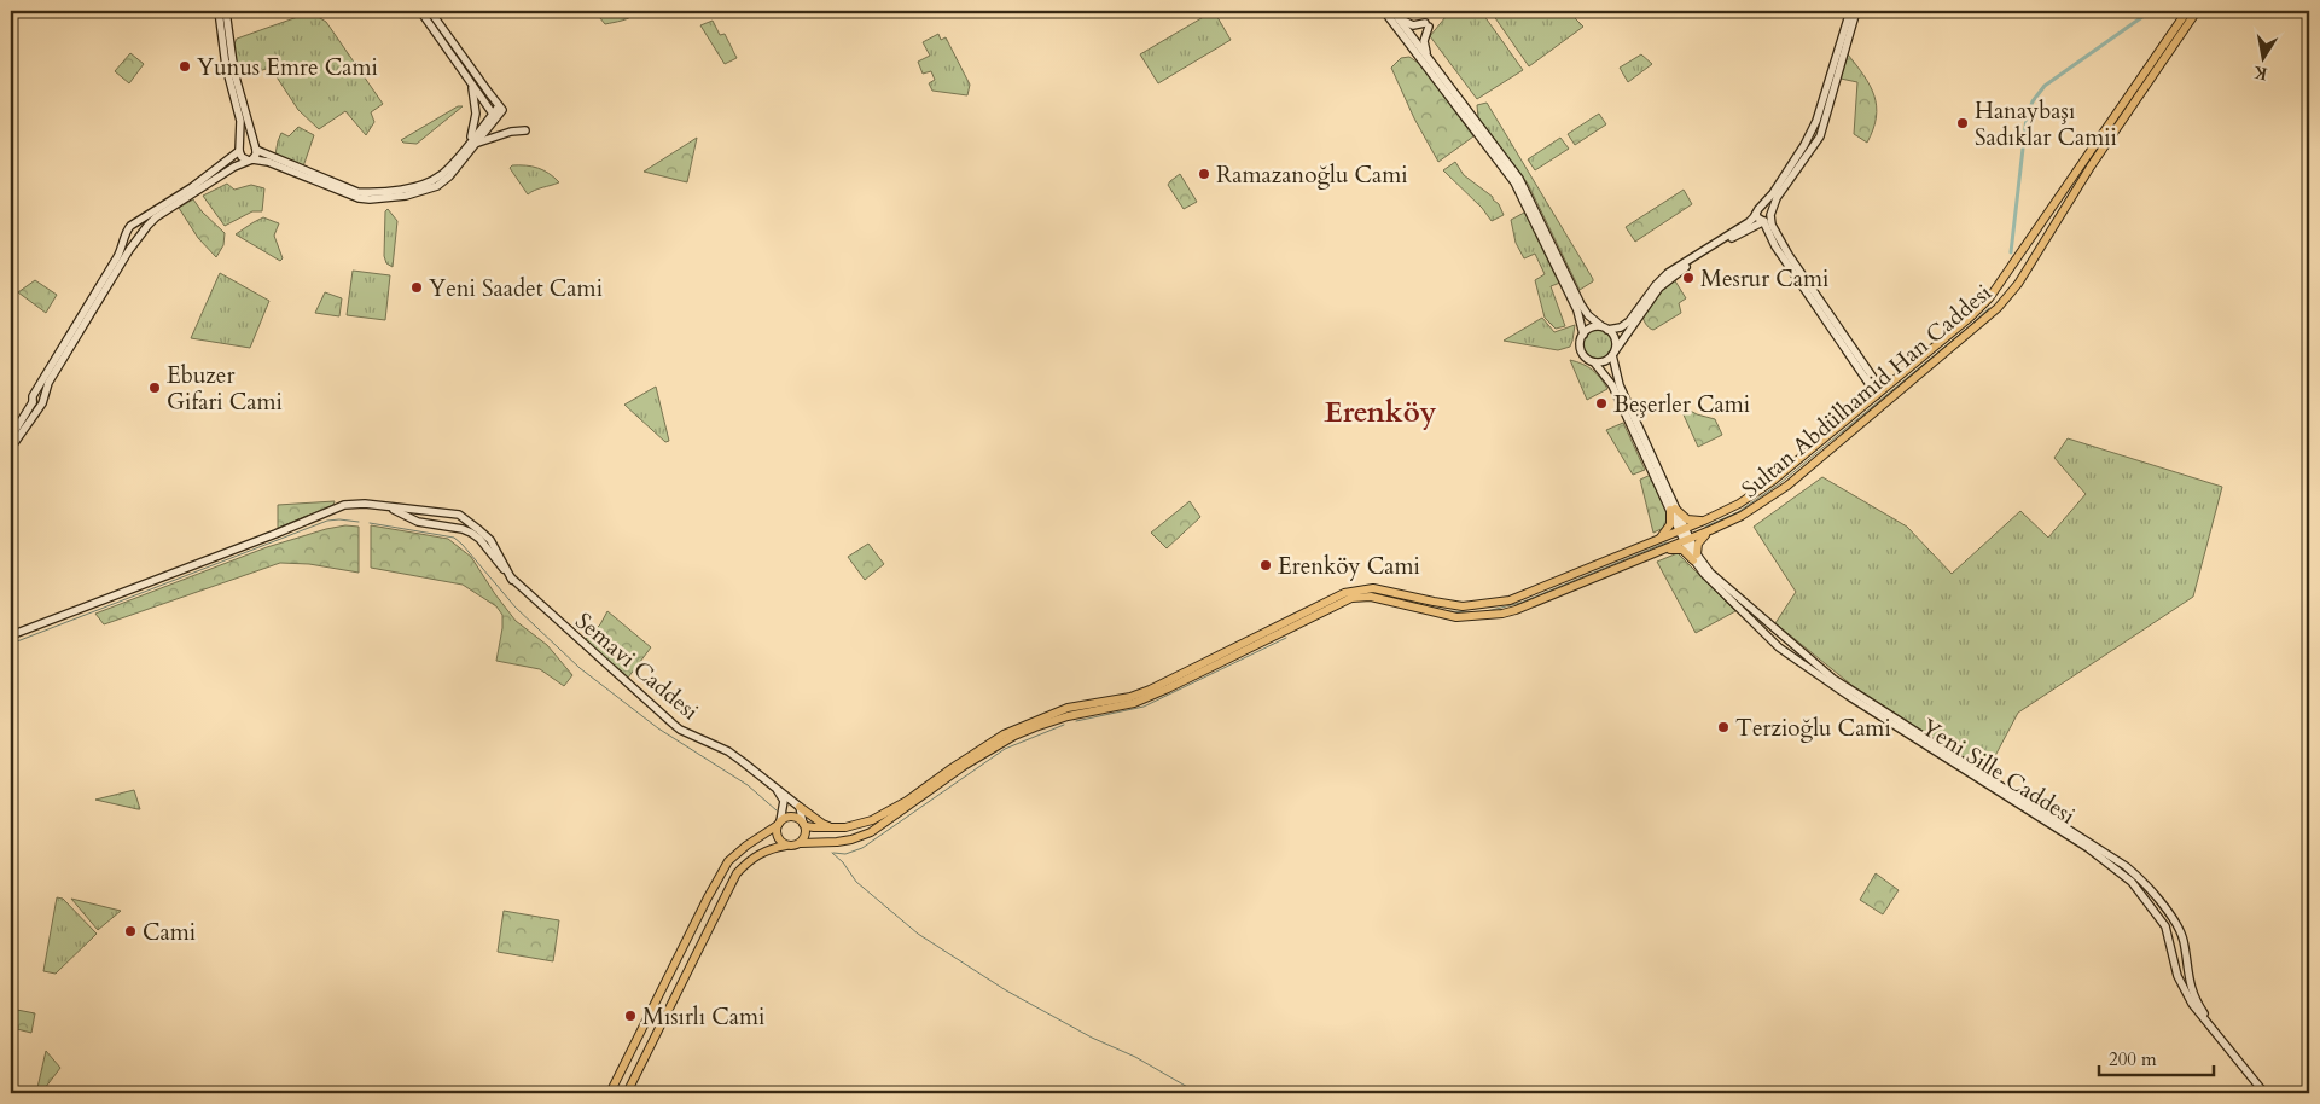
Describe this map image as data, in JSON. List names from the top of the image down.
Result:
{
  "streets": {
    "main road": ["Sultan Abdülhamid Han Caddesi", "Semavi Caddesi", "Yeni Sille Caddesi"]
  },
  "crossings": [
    ["Sultan Abdülhamid Han Caddesi", "Yeni Sille Caddesi"]
  ],
  "districts": ["Erenköy"],
  "places": [
    "Yunus Emre Cami",
    "Hanaybaşı Sadıklar Camii",
    "Ramazanoğlu Cami",
    "Mesrur Cami",
    "Yeni Saadet Cami",
    "Ebuzer Gifari Cami",
    "Beşerler Cami",
    "Erenköy Cami",
    "Terzioğlu Cami",
    "Cami",
    "Mısırlı Cami"
  ],
  "scale_bar": "200 m",
  "north": "bottom"
}
